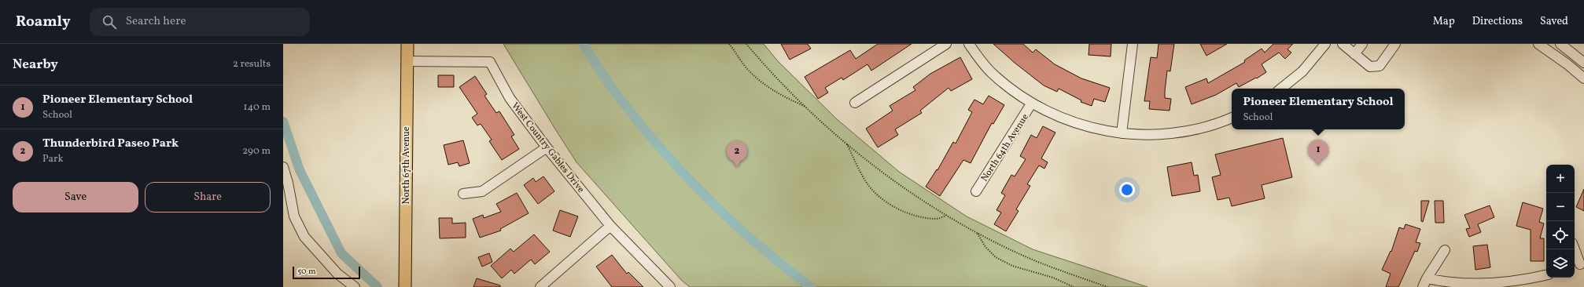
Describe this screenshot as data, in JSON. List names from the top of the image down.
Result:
{
  "streets": {
    "main road": ["North 67th Avenue"],
    "street": ["West Country Gables Drive", "North 64th Avenue"]
  },
  "crossings": [
    ["West Country Gables Drive", "North 67th Avenue"]
  ],
  "scale_bar": "50 m",
  "page": {
    "header": "Roamly",
    "search": "Search here",
    "nav": ["Map", "Directions", "Saved"],
    "heading": ["Nearby", "2 results"],
    "list": [
      {
        "mark": "1",
        "name": "Pioneer Elementary School",
        "note": "School",
        "value": "140 m"
      },
      {
        "mark": "2",
        "name": "Thunderbird Paseo Park",
        "note": "Park",
        "value": "290 m"
      }
    ],
    "popup": ["Pioneer Elementary School", "School"],
    "pins": ["1", "2"],
    "map_buttons": ["+", "−"],
    "buttons": ["Save", "Share"],
    "scale": "50 m"
  }
}
